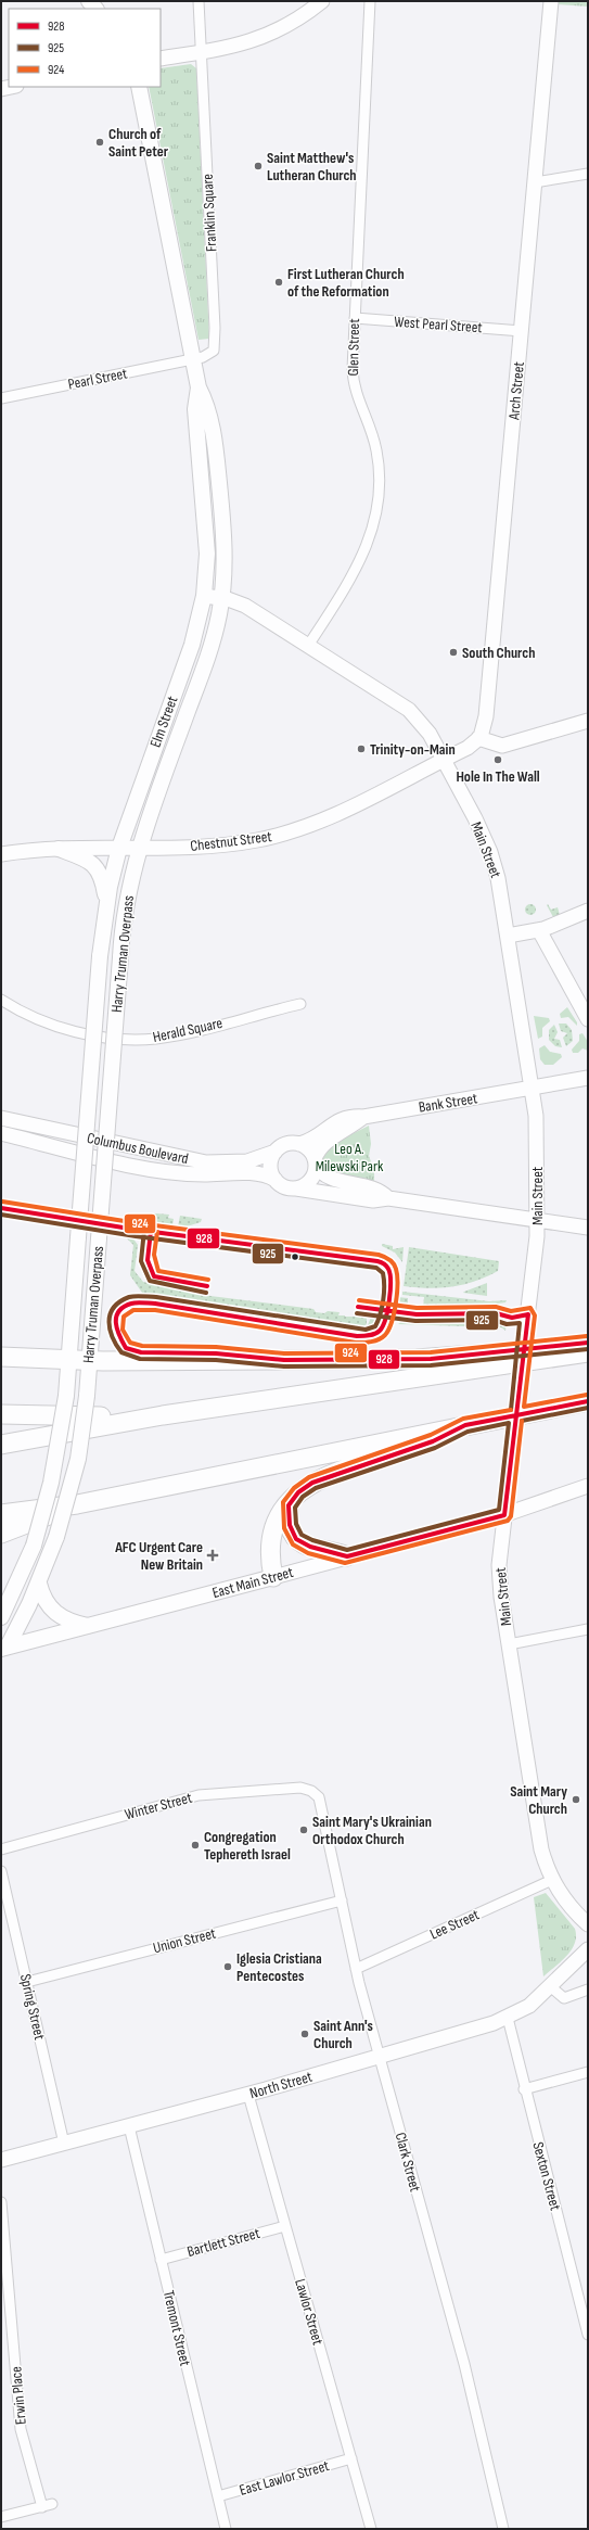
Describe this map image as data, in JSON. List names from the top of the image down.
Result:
{
  "streets": {
    "main road": ["Elm Street", "Harry Truman Overpass", "East Main Street"],
    "street": [
      "Franklin Square",
      "West Pearl Street",
      "Glen Street",
      "Pearl Street",
      "Arch Street",
      "Chestnut Street",
      "Main Street",
      "Herald Square",
      "Bank Street",
      "Columbus Boulevard",
      "Winter Street",
      "Lee Street",
      "Union Street",
      "Spring Street",
      "North Street",
      "Clark Street",
      "Sexton Street",
      "Bartlett Street",
      "Lawlor Street",
      "Tremont Street",
      "Erwin Place",
      "East Lawlor Street"
    ]
  },
  "crossings": [
    ["Franklin Square", "Pearl Street"],
    ["West Pearl Street", "Glen Street"],
    ["West Pearl Street", "Arch Street"],
    ["Glen Street", "Main Street"],
    ["Elm Street", "Chestnut Street"],
    ["Elm Street", "Main Street"],
    ["Elm Street", "Harry Truman Overpass"],
    ["Chestnut Street", "Main Street"],
    ["Chestnut Street", "Harry Truman Overpass"],
    ["Main Street", "Bank Street"],
    ["Main Street", "East Main Street"],
    ["Main Street", "Lee Street"],
    ["Harry Truman Overpass", "East Main Street"],
    ["Bank Street", "Columbus Boulevard"],
    ["Winter Street", "Clark Street"],
    ["Lee Street", "Clark Street"],
    ["Union Street", "Spring Street"],
    ["Union Street", "Clark Street"],
    ["Spring Street", "North Street"],
    ["North Street", "Clark Street"],
    ["North Street", "Sexton Street"],
    ["North Street", "Lawlor Street"],
    ["North Street", "Tremont Street"],
    ["Bartlett Street", "Lawlor Street"],
    ["Bartlett Street", "Tremont Street"],
    ["Lawlor Street", "East Lawlor Street"],
    ["Tremont Street", "East Lawlor Street"]
  ],
  "parks": ["Leo A. Milewski Park"],
  "places": {
    "other": [
      "Church of Saint Peter",
      "Saint Matthew's Lutheran Church",
      "First Lutheran Church of the Reformation",
      "South Church",
      "Trinity-on-Main",
      "Hole In The Wall",
      "Saint Mary Church",
      "Saint Mary's Ukrainian Orthodox Church",
      "Congregation Tephereth Israel",
      "Iglesia Cristiana Pentecostes",
      "Saint Ann's Church"
    ],
    "health": ["AFC Urgent Care New Britain"]
  },
  "lines": ["transit line 924", "transit line 928", "transit line 925"],
  "legend": ["928", "925", "924"]
}
